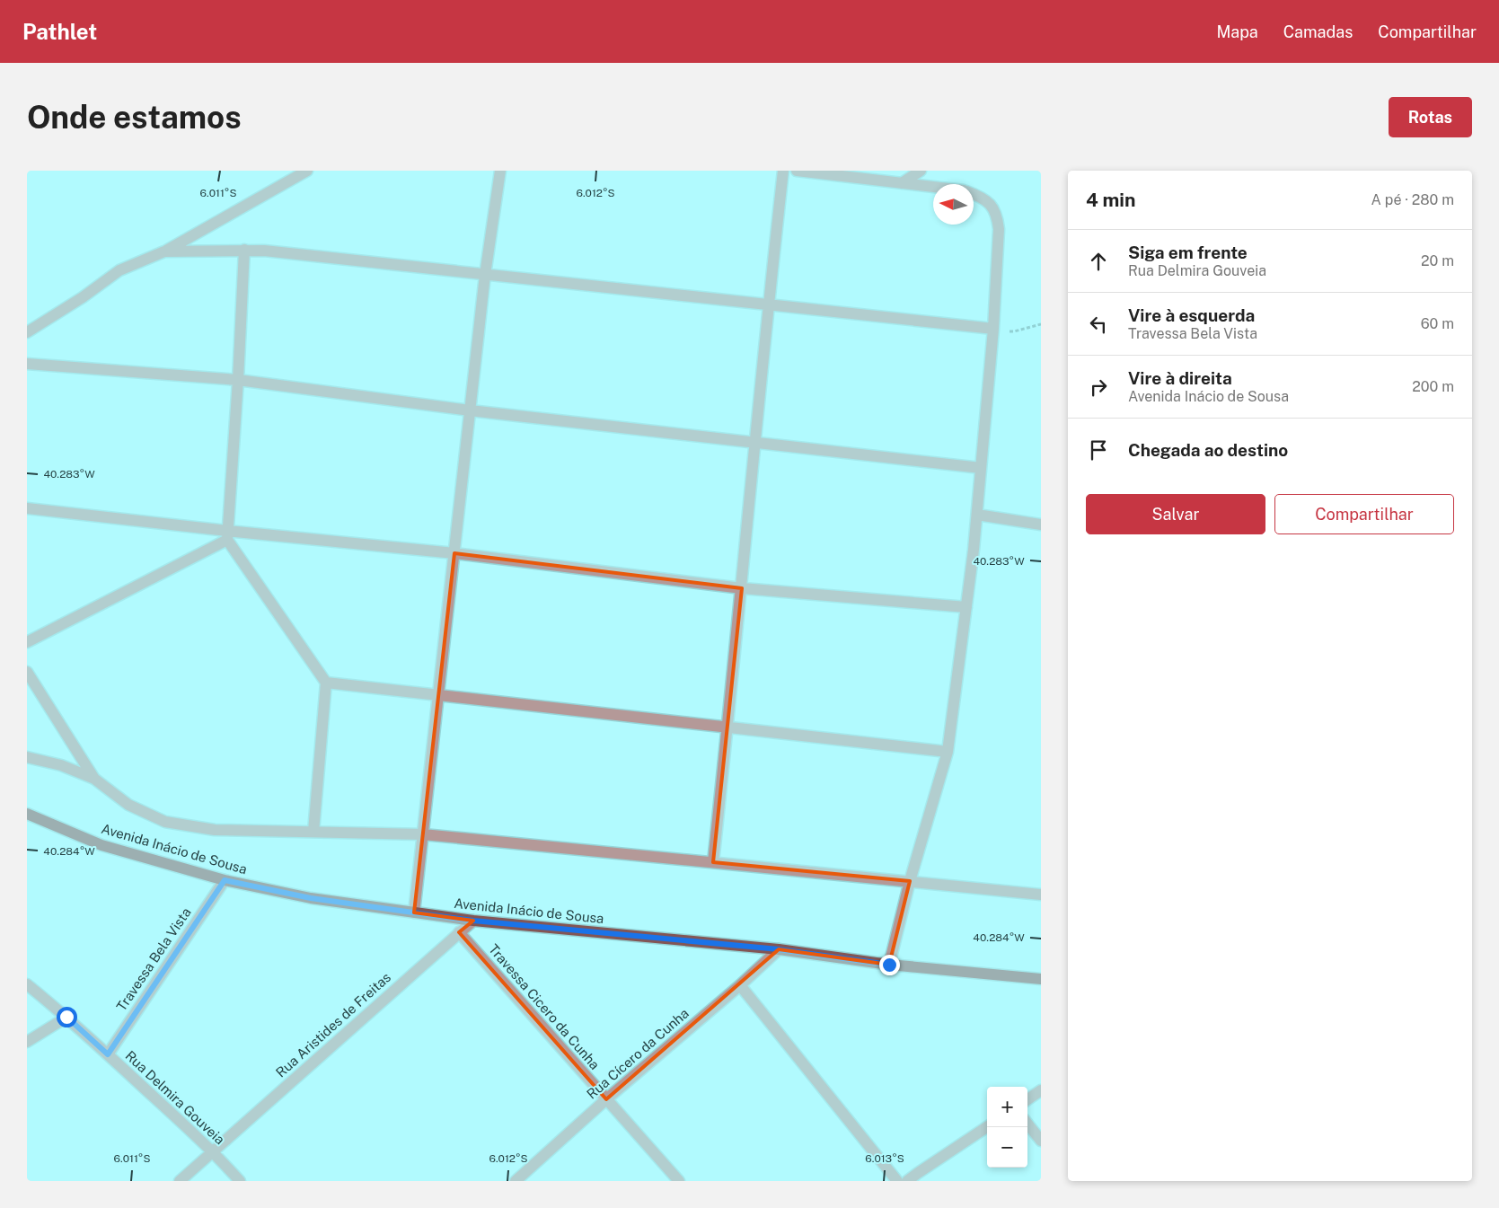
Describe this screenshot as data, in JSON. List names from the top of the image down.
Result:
{
  "streets": {
    "main road": ["Avenida Inácio de Sousa"],
    "street": [
      "Travessa Bela Vista",
      "Travessa Cicero da Cunha",
      "Rua Aristides de Freitas",
      "Rua Cícero da Cunha",
      "Rua Delmira Gouveia"
    ]
  },
  "crossings": [
    ["Avenida Inácio de Sousa", "Travessa Bela Vista"],
    ["Avenida Inácio de Sousa", "Rua Aristides de Freitas"],
    ["Avenida Inácio de Sousa", "Rua Cícero da Cunha"],
    ["Travessa Bela Vista", "Rua Delmira Gouveia"],
    ["Travessa Cicero da Cunha", "Rua Aristides de Freitas"],
    ["Travessa Cicero da Cunha", "Rua Cícero da Cunha"],
    ["Rua Aristides de Freitas", "Rua Delmira Gouveia"]
  ],
  "north": "left",
  "page": {
    "header": "Pathlet",
    "nav": ["Mapa", "Camadas", "Compartilhar"],
    "buttons": [
      "Rotas",
      ["Salvar", "Compartilhar"]
    ],
    "title": "Onde estamos",
    "heading": ["4 min", "A pé · 280 m"],
    "list": [
      ["Siga em frente", "Rua Delmira Gouveia", "20 m"],
      ["Vire à esquerda", "Travessa Bela Vista", "60 m"],
      ["Vire à direita", "Avenida Inácio de Sousa", "200 m"],
      "Chegada ao destino"
    ],
    "map_buttons": ["+", "−"]
  },
  "coordinates": [
    "6.011°S",
    "6.012°S",
    "40.283°W",
    "40.284°W",
    "6.013°S"
  ]
}
